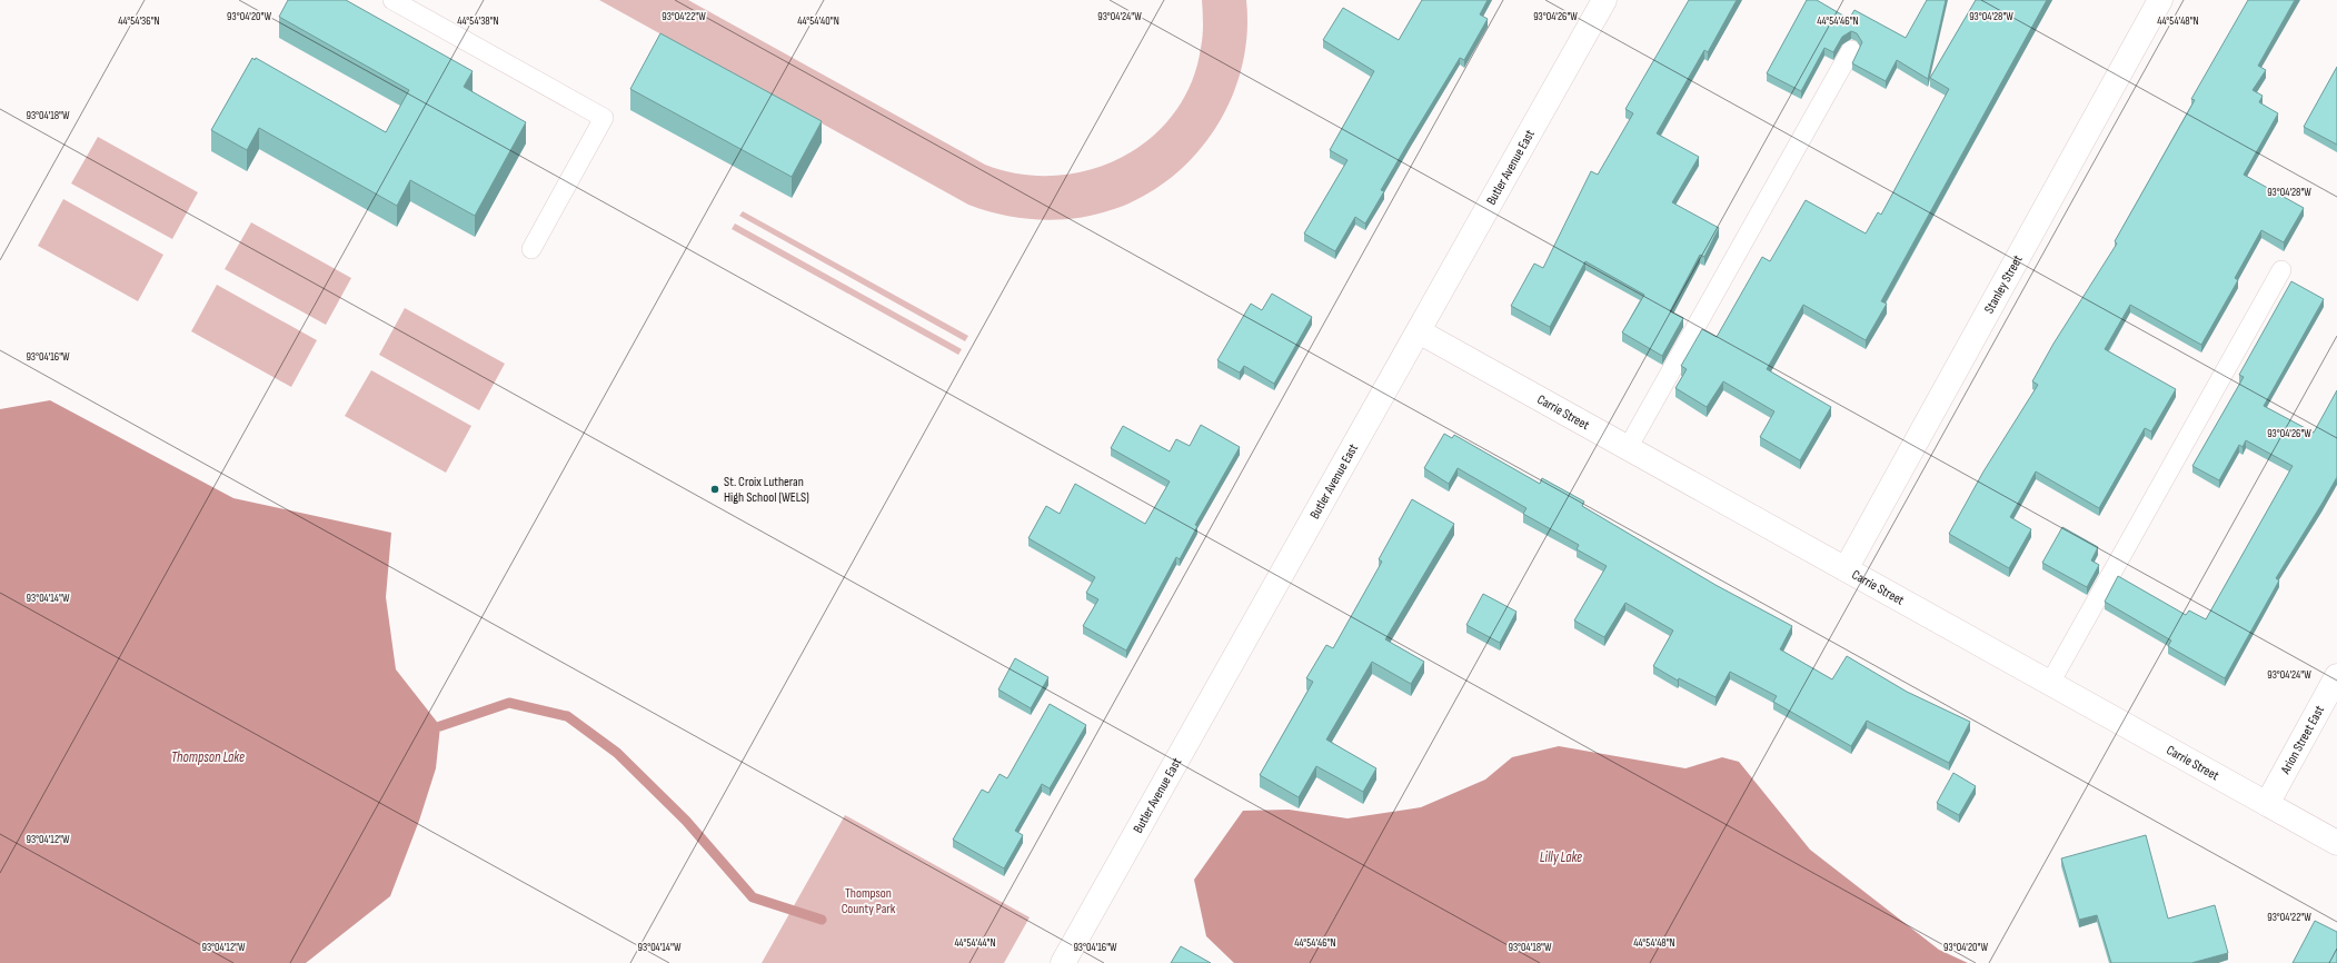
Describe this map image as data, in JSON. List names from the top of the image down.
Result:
{
  "streets": {
    "street": [
      "Butler Avenue East",
      "Stanley Street",
      "Carrie Street",
      "Arion Street East"
    ]
  },
  "crossings": [
    ["Butler Avenue East", "Carrie Street"],
    ["Stanley Street", "Carrie Street"],
    ["Carrie Street", "Arion Street East"]
  ],
  "water": ["Thompson Lake", "Lilly Lake"],
  "parks": ["Thompson County Park"],
  "places": ["St. Croix Lutheran High School (WELS)"],
  "coordinates": [
    "93°04'28\"W",
    "93°04'20\"W",
    "93°04'22\"W",
    "93°04'24\"W",
    "93°04'26\"W",
    "44°54'36\"N",
    "44°54'38\"N",
    "44°54'40\"N",
    "44°54'46\"N",
    "44°54'48\"N",
    "93°04'18\"W",
    "93°04'16\"W",
    "93°04'14\"W",
    "93°04'12\"W",
    "44°54'44\"N"
  ]
}
